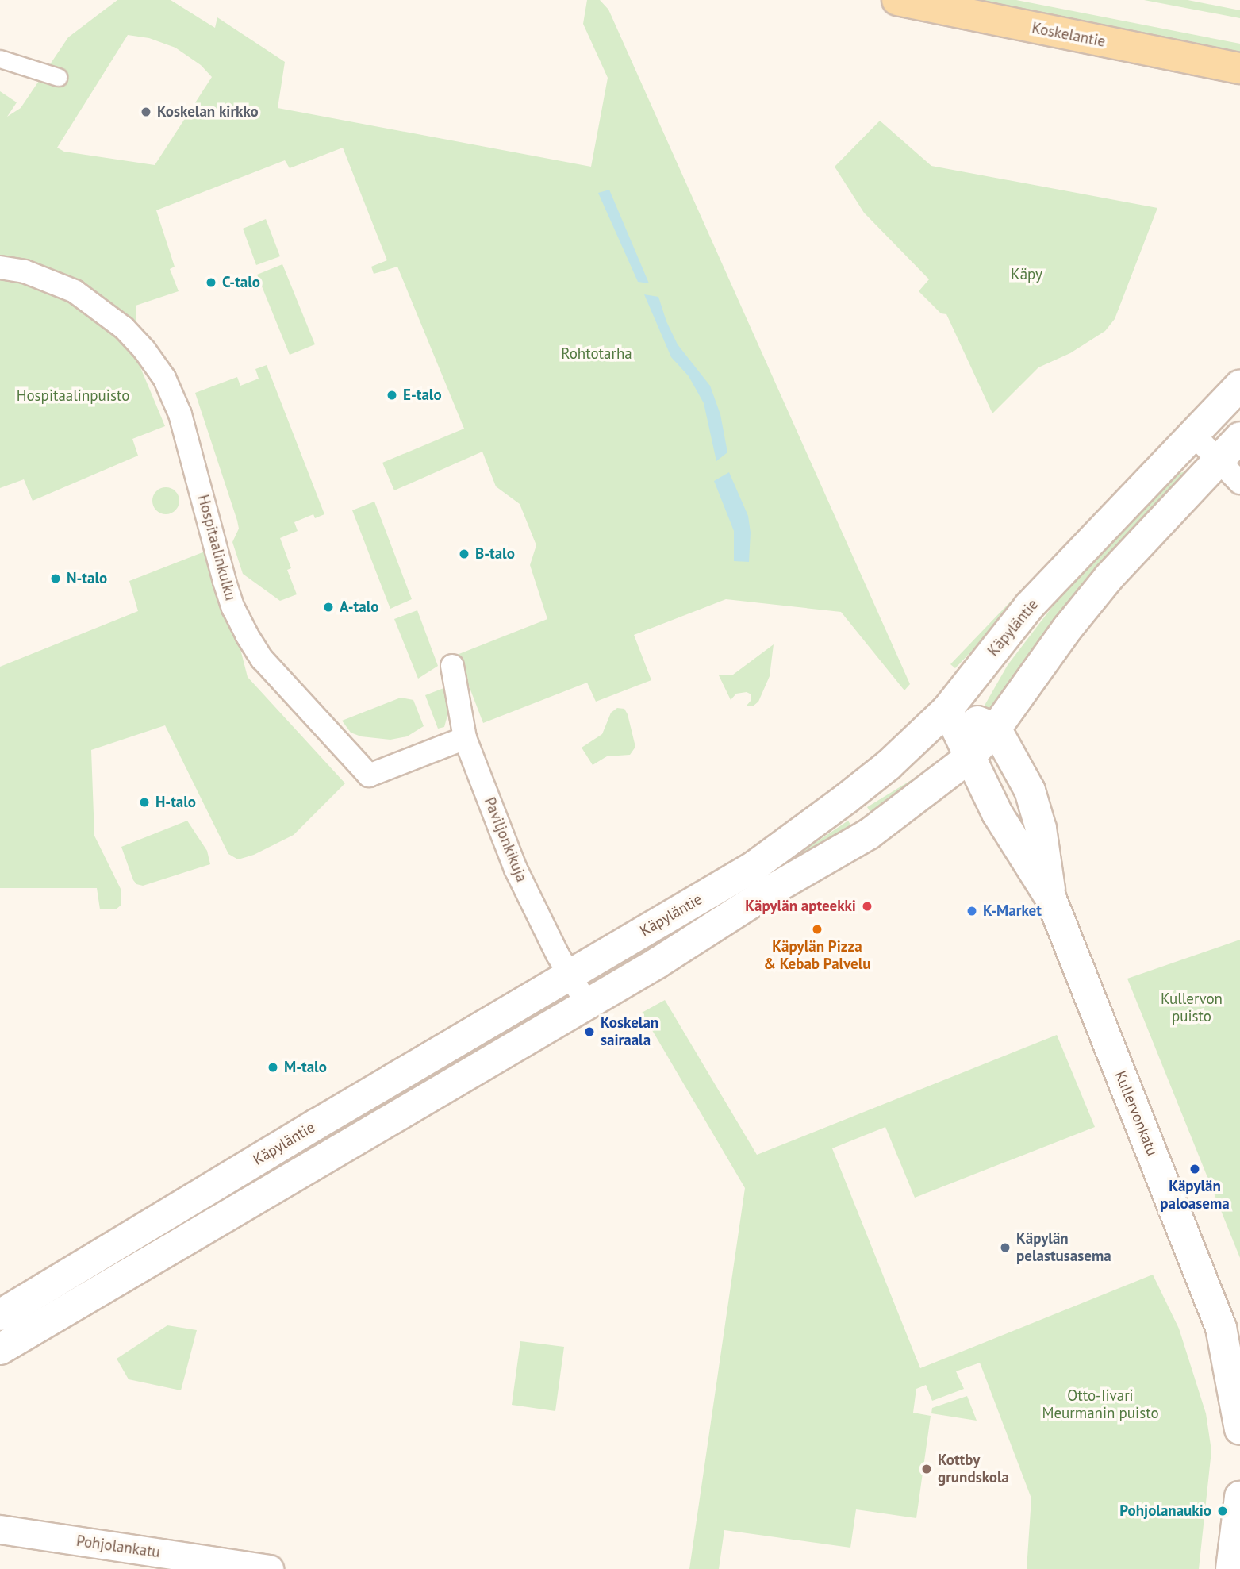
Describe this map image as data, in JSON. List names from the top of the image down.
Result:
{
  "streets": {
    "main road": ["Koskelantie", "Käpyläntie", "Kullervonkatu"],
    "street": ["Hospitaalinkulku", "Paviljonkikuja", "Pohjolankatu"]
  },
  "crossings": [
    ["Hospitaalinkulku", "Paviljonkikuja"],
    ["Käpyläntie", "Paviljonkikuja"],
    ["Käpyläntie", "Kullervonkatu"]
  ],
  "parks": [
    "Käpy",
    "Rohtotarha",
    "Hospitaalinpuisto",
    "Kullervon puisto",
    "Otto-Iivari Meurmanin puisto"
  ],
  "places": [
    "Koskelan kirkko",
    "C-talo",
    "E-talo",
    "B-talo",
    "N-talo",
    "A-talo",
    "H-talo",
    "Käpylän apteekki",
    "K-Market",
    "Käpylän Pizza & Kebab Palvelu",
    "Koskelan sairaala",
    "M-talo",
    "Käpylän paloasema",
    "Käpylän pelastusasema",
    "Kottby grundskola",
    "Pohjolanaukio"
  ]
}
